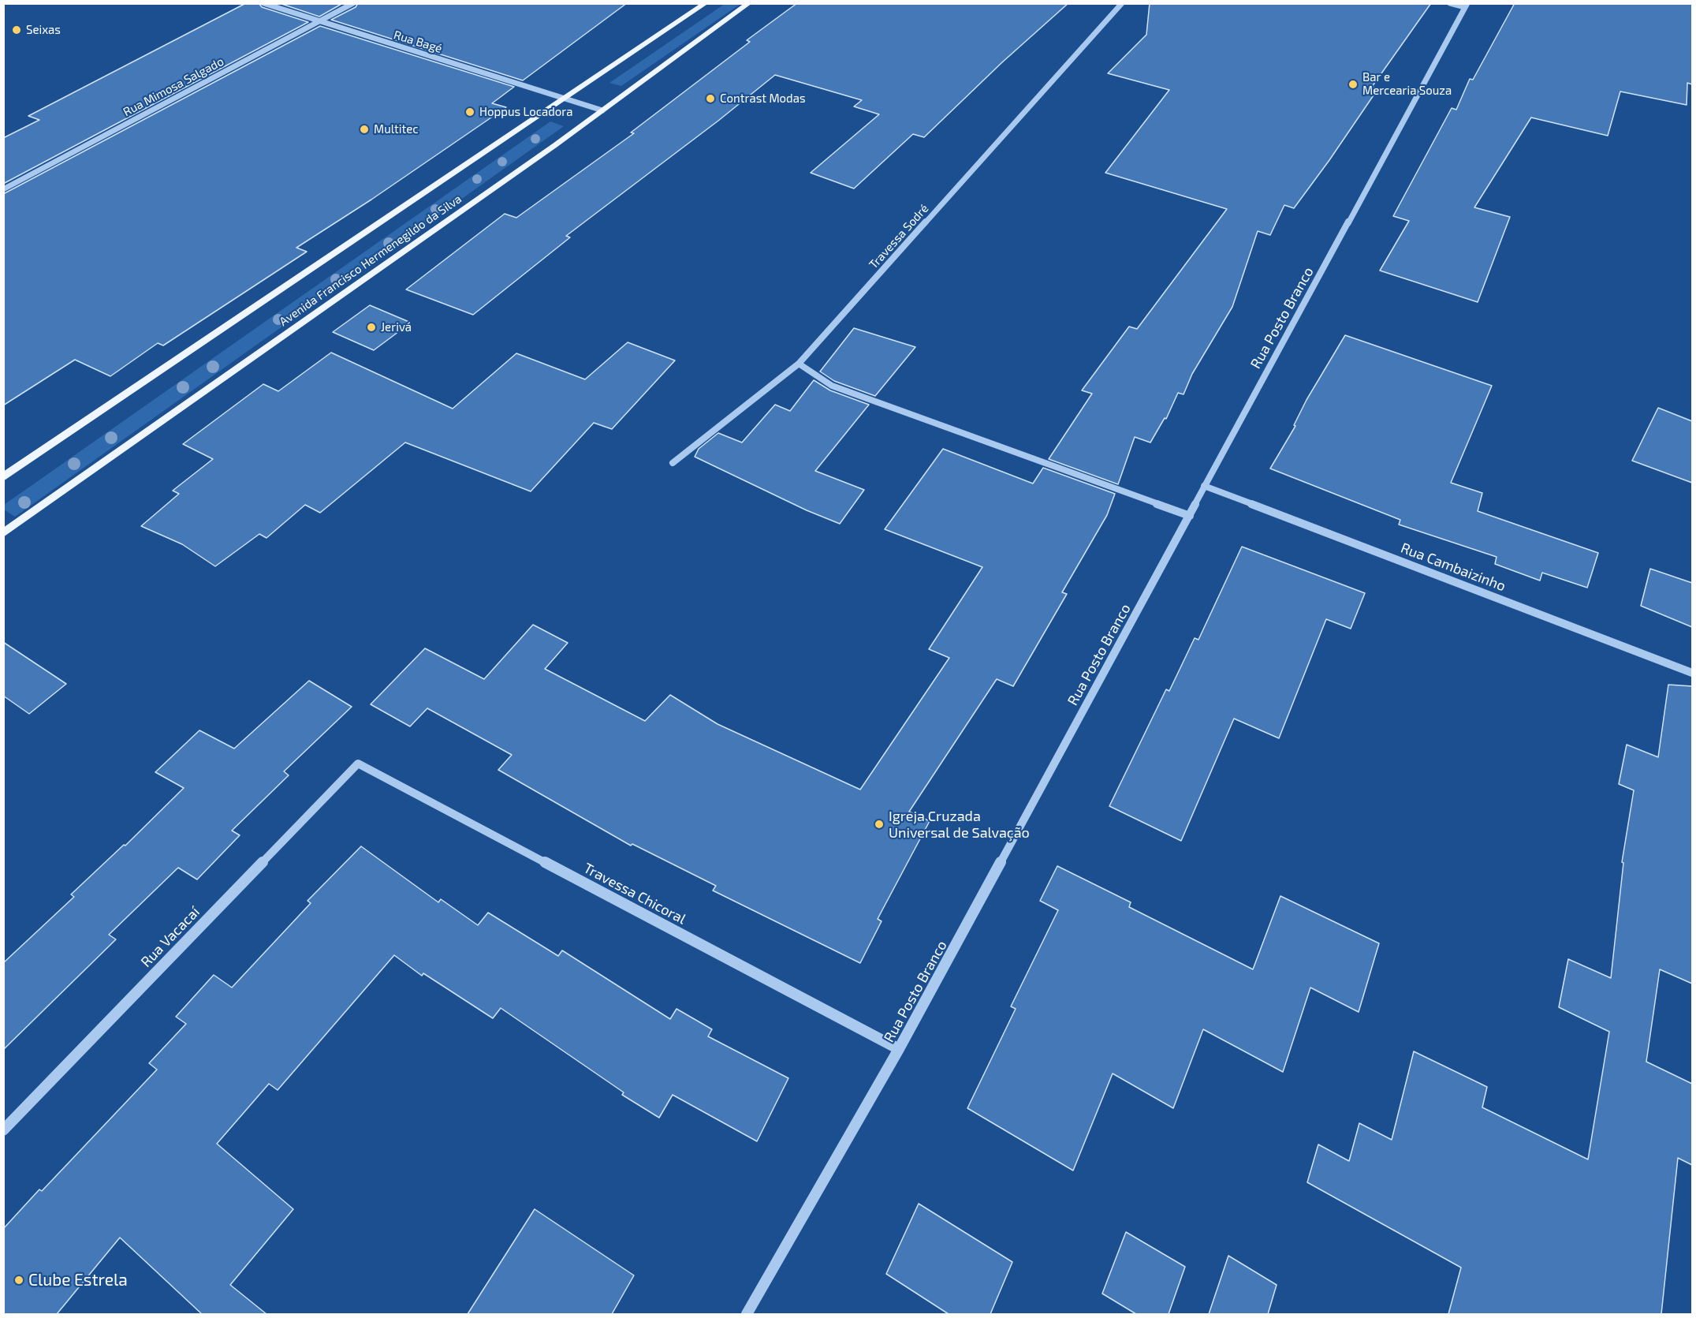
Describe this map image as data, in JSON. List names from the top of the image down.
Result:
{
  "streets": {
    "main road": ["Avenida Francisco Hermenegildo da Silva"],
    "street": [
      "Rua Bagé",
      "Rua Mimosa Salgado",
      "Travessa Sodré",
      "Rua Posto Branco",
      "Rua Cambaizinho",
      "Travessa Chicoral",
      "Rua Vacacaí"
    ]
  },
  "crossings": [
    ["Rua Bagé", "Rua Mimosa Salgado"],
    ["Rua Bagé", "Avenida Francisco Hermenegildo da Silva"],
    ["Rua Posto Branco", "Rua Cambaizinho"],
    ["Rua Posto Branco", "Travessa Chicoral"],
    ["Travessa Chicoral", "Rua Vacacaí"]
  ],
  "places": [
    "Seixas",
    "Bar e Mercearia Souza",
    "Contrast Modas",
    "Hoppus Locadora",
    "Multitec",
    "Jerivá",
    "Igreja Cruzada Universal de Salvação",
    "Clube Estrela"
  ]
}
